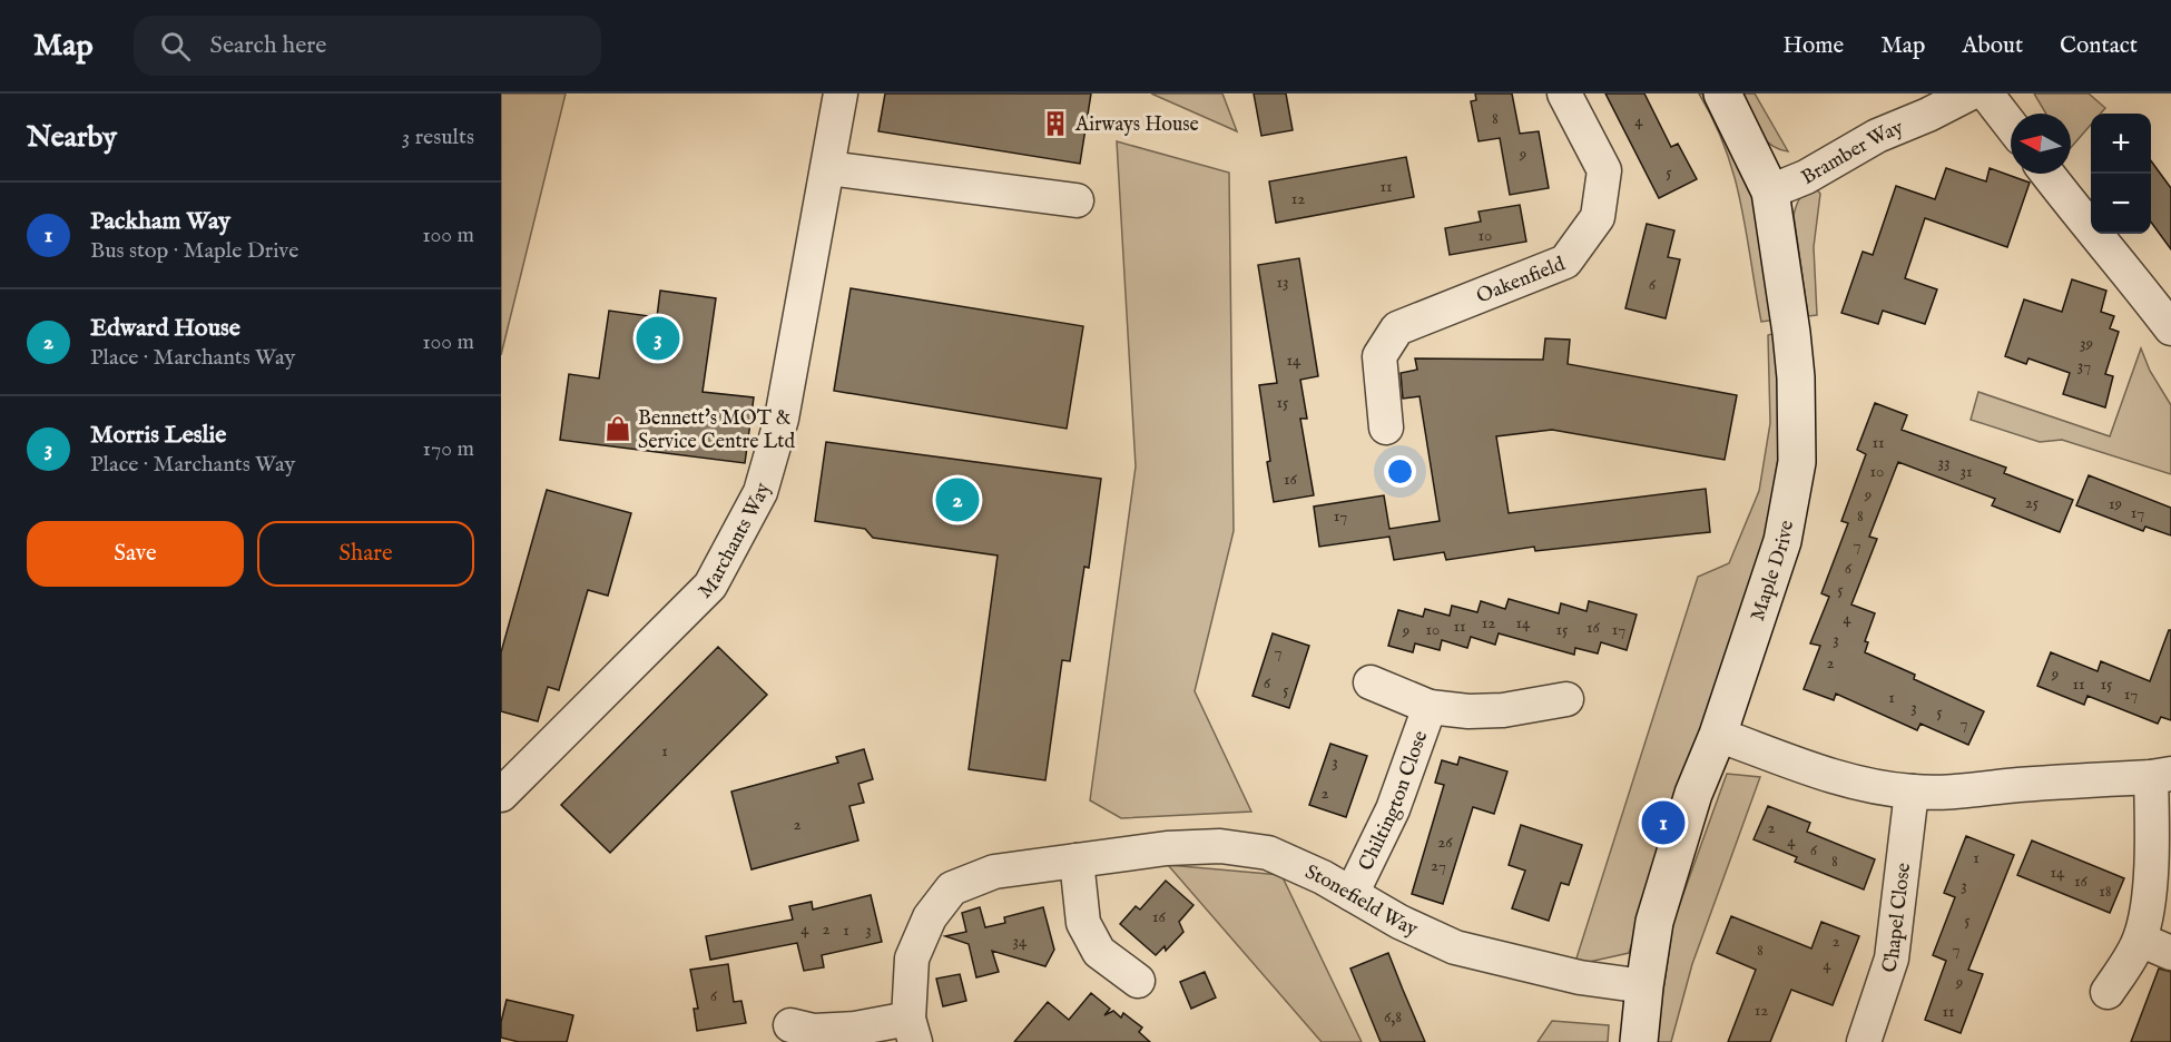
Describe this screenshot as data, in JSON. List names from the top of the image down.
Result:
{
  "streets": {
    "street": [
      "Bramber Way",
      "Oakenfield",
      "Marchants Way",
      "Maple Drive",
      "Chiltington Close",
      "Stonefield Way",
      "Chapel Close"
    ]
  },
  "crossings": [
    ["Bramber Way", "Maple Drive"],
    ["Maple Drive", "Stonefield Way"],
    ["Chiltington Close", "Stonefield Way"]
  ],
  "places": {
    "building": ["Airways House"],
    "shop": ["Bennett's MOT & Service Centre Ltd"]
  },
  "house_numbers": [
    "8",
    "4",
    "9",
    "5",
    "11",
    "12",
    "10",
    "13",
    "6",
    "39",
    "14",
    "37",
    "15",
    "11",
    "33",
    "10",
    "31",
    "16",
    "9",
    "25",
    "19",
    "17",
    "17",
    "8",
    "7",
    "6",
    "5",
    "4",
    "12",
    "14",
    "11",
    "16",
    "10",
    "15",
    "17",
    "9",
    "3",
    "7",
    "2",
    "9",
    "6",
    "11",
    "15",
    "5",
    "17",
    "1",
    "3",
    "5",
    "7",
    "1",
    "3",
    "2",
    "2",
    "2",
    "4",
    "26",
    "6",
    "1",
    "8",
    "27",
    "14",
    "16",
    "3",
    "18",
    "16",
    "5",
    "4",
    "2",
    "1",
    "3",
    "34",
    "2",
    "7",
    "8",
    "4",
    "9",
    "6",
    "12",
    "11",
    "6,8"
  ],
  "north": "left",
  "page": {
    "header": "Map",
    "search": "Search here",
    "nav": [
      "Home",
      "Map",
      "About",
      "Contact"
    ],
    "heading": ["Nearby", "3 results"],
    "map_buttons": ["+", "−"],
    "list": [
      {
        "mark": "1",
        "name": "Packham Way",
        "note": "Bus stop · Maple Drive",
        "value": "100 m"
      },
      {
        "mark": "2",
        "name": "Edward House",
        "note": "Place · Marchants Way",
        "value": "100 m"
      },
      {
        "mark": "3",
        "name": "Morris Leslie",
        "note": "Place · Marchants Way",
        "value": "170 m"
      }
    ],
    "pins": ["3", "2", "1"],
    "buttons": ["Save", "Share"]
  }
}
